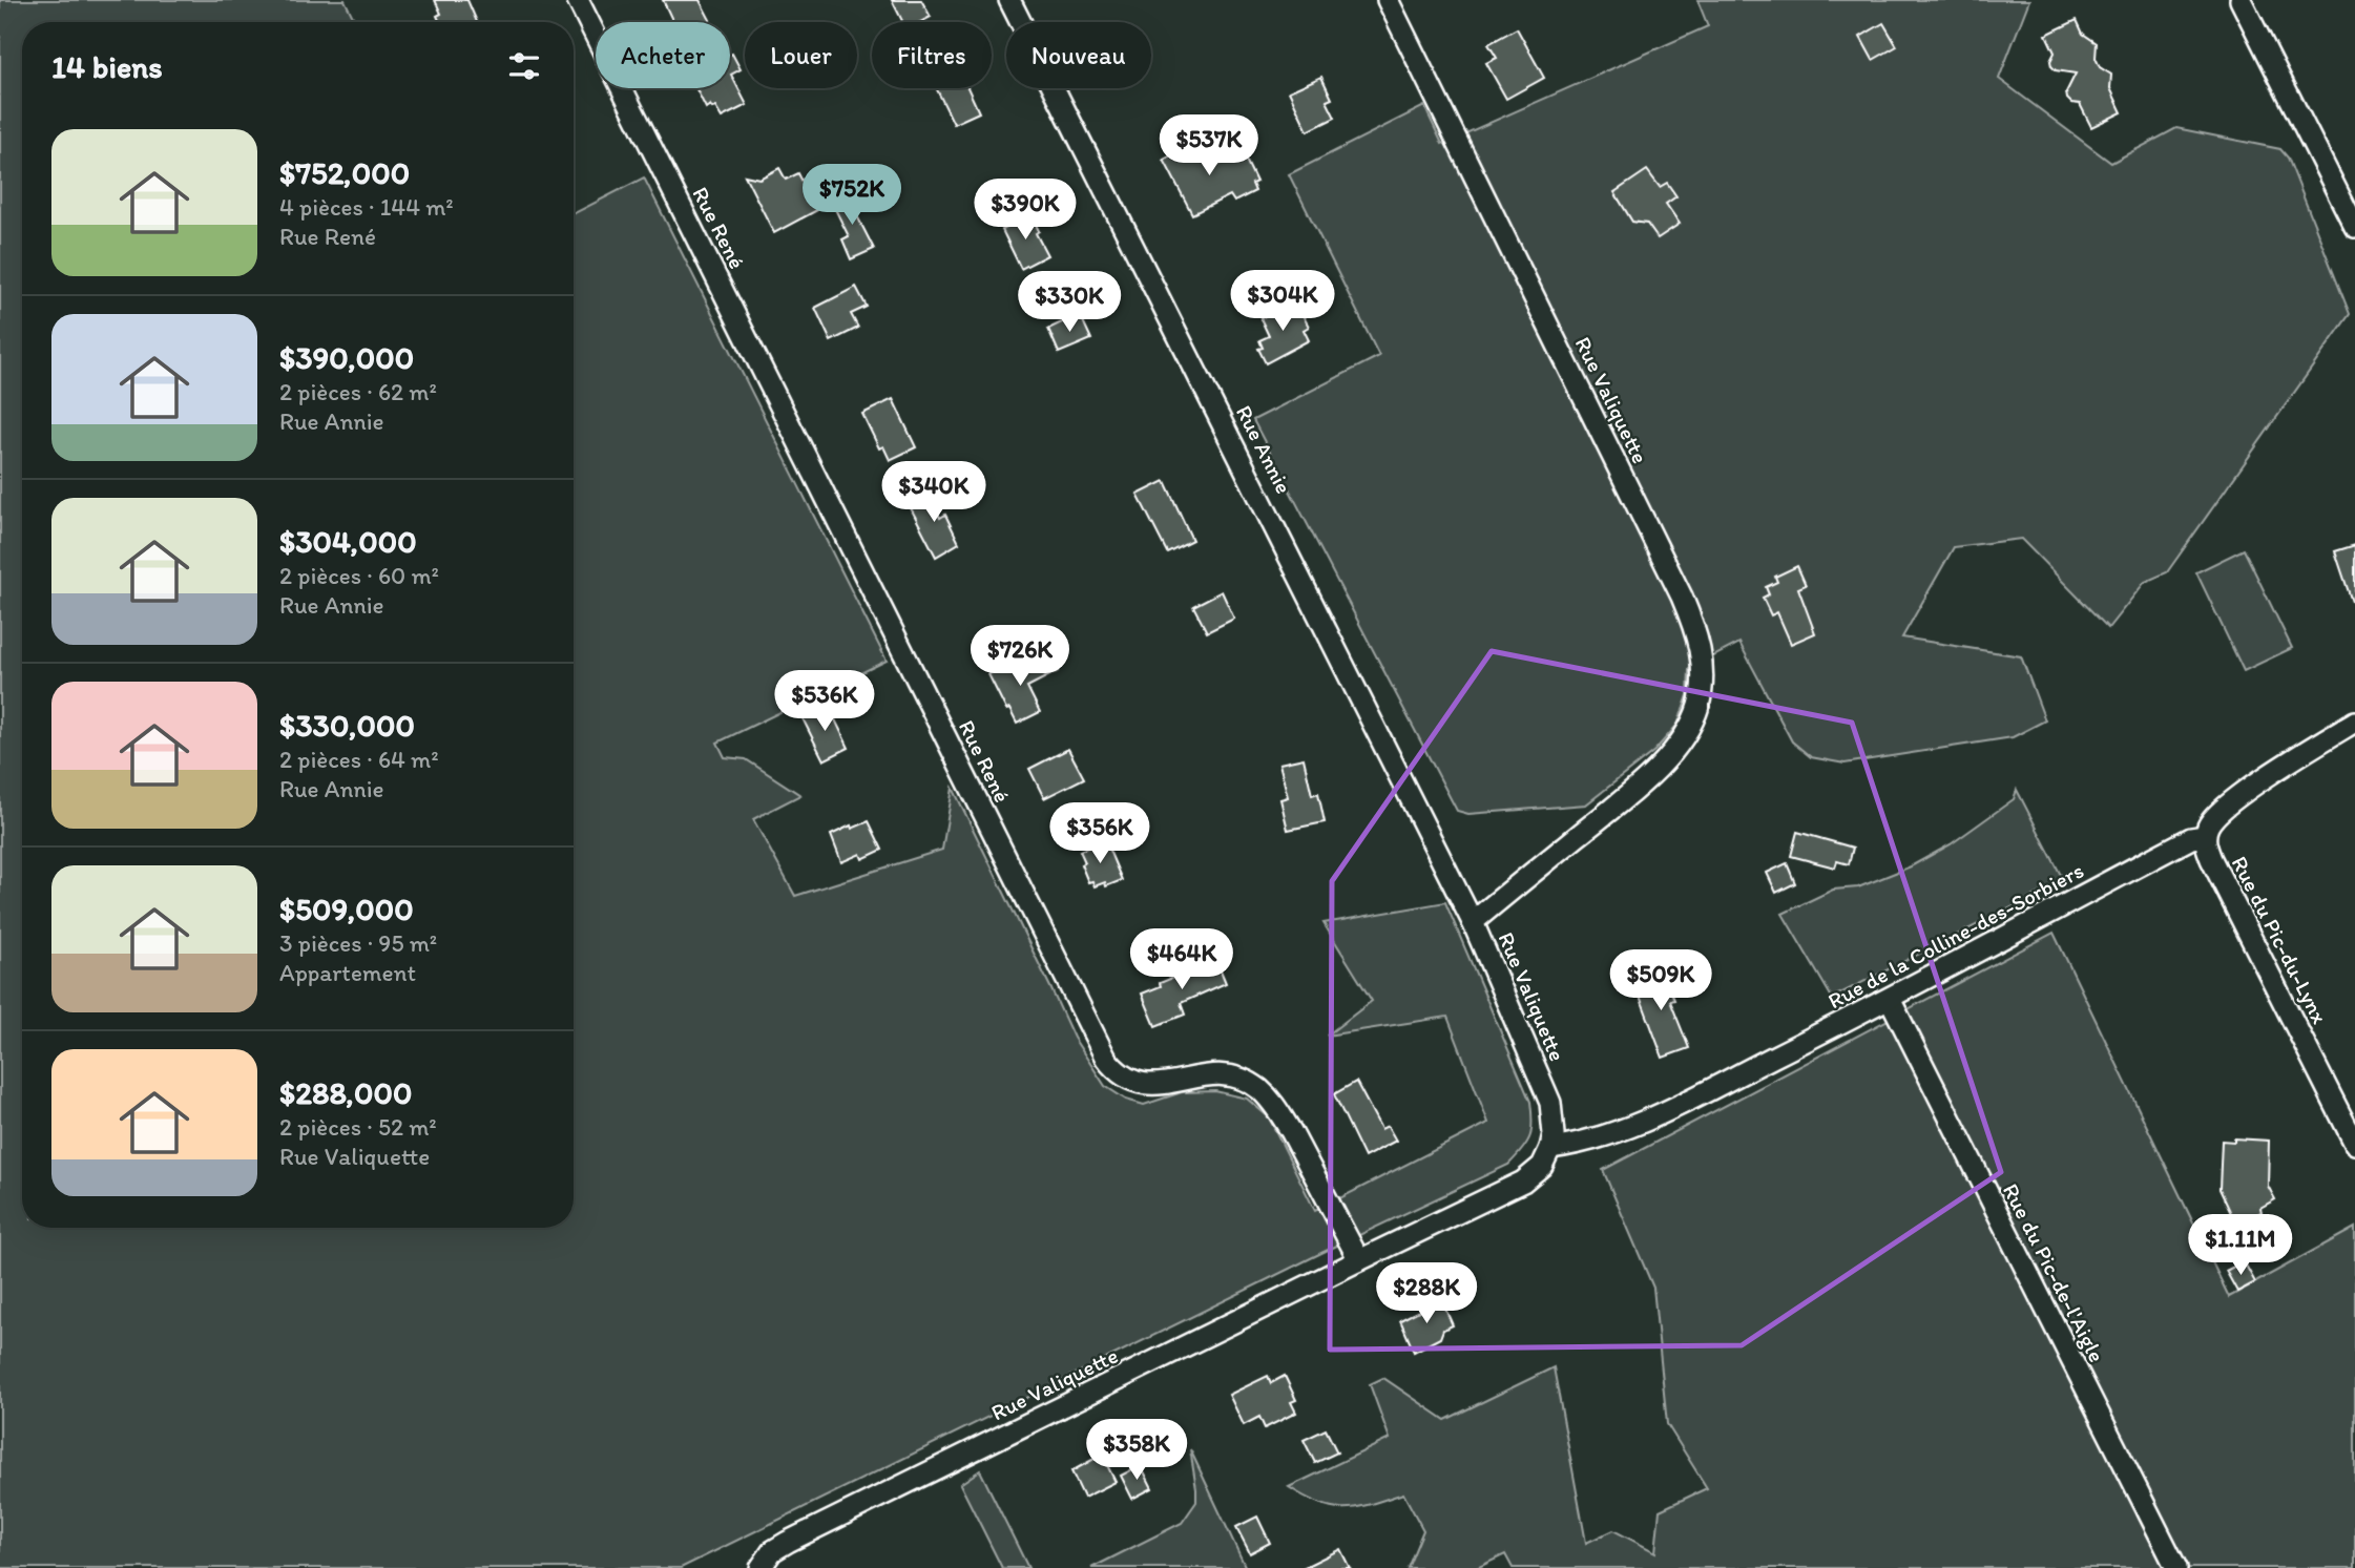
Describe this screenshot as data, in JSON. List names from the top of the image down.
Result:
{
  "streets": {
    "street": [
      "Rue René",
      "Rue Valiquette",
      "Rue Annie",
      "Rue de la Colline-des-Sorbiers",
      "Rue du Pic-du-Lynx",
      "Rue du Pic-de-l'Aigle"
    ]
  },
  "crossings": [
    ["Rue René", "Rue Valiquette"],
    ["Rue Valiquette", "Rue Annie"],
    ["Rue Valiquette", "Rue de la Colline-des-Sorbiers"],
    ["Rue de la Colline-des-Sorbiers", "Rue du Pic-du-Lynx"],
    ["Rue de la Colline-des-Sorbiers", "Rue du Pic-de-l'Aigle"]
  ],
  "page": {
    "chip": [
      "Acheter",
      "Louer",
      "Filtres",
      "Nouveau"
    ],
    "heading": "14 biens",
    "list": [
      {
        "name": "$752,000",
        "note": "4 pièces · 144 m² · Rue René"
      },
      {
        "name": "$390,000",
        "note": "2 pièces · 62 m² · Rue Annie"
      },
      {
        "name": "$304,000",
        "note": "2 pièces · 60 m² · Rue Annie"
      },
      {
        "name": "$330,000",
        "note": "2 pièces · 64 m² · Rue Annie"
      },
      {
        "name": "$509,000",
        "note": "3 pièces · 95 m² · Appartement"
      },
      {
        "name": "$288,000",
        "note": "2 pièces · 52 m² · Rue Valiquette"
      }
    ],
    "price": [
      "$537K",
      "$752K",
      "$390K",
      "$304K",
      "$330K",
      "$340K",
      "$726K",
      "$536K",
      "$356K",
      "$464K",
      "$509K",
      "$1.11M",
      "$288K",
      "$358K"
    ]
  }
}
